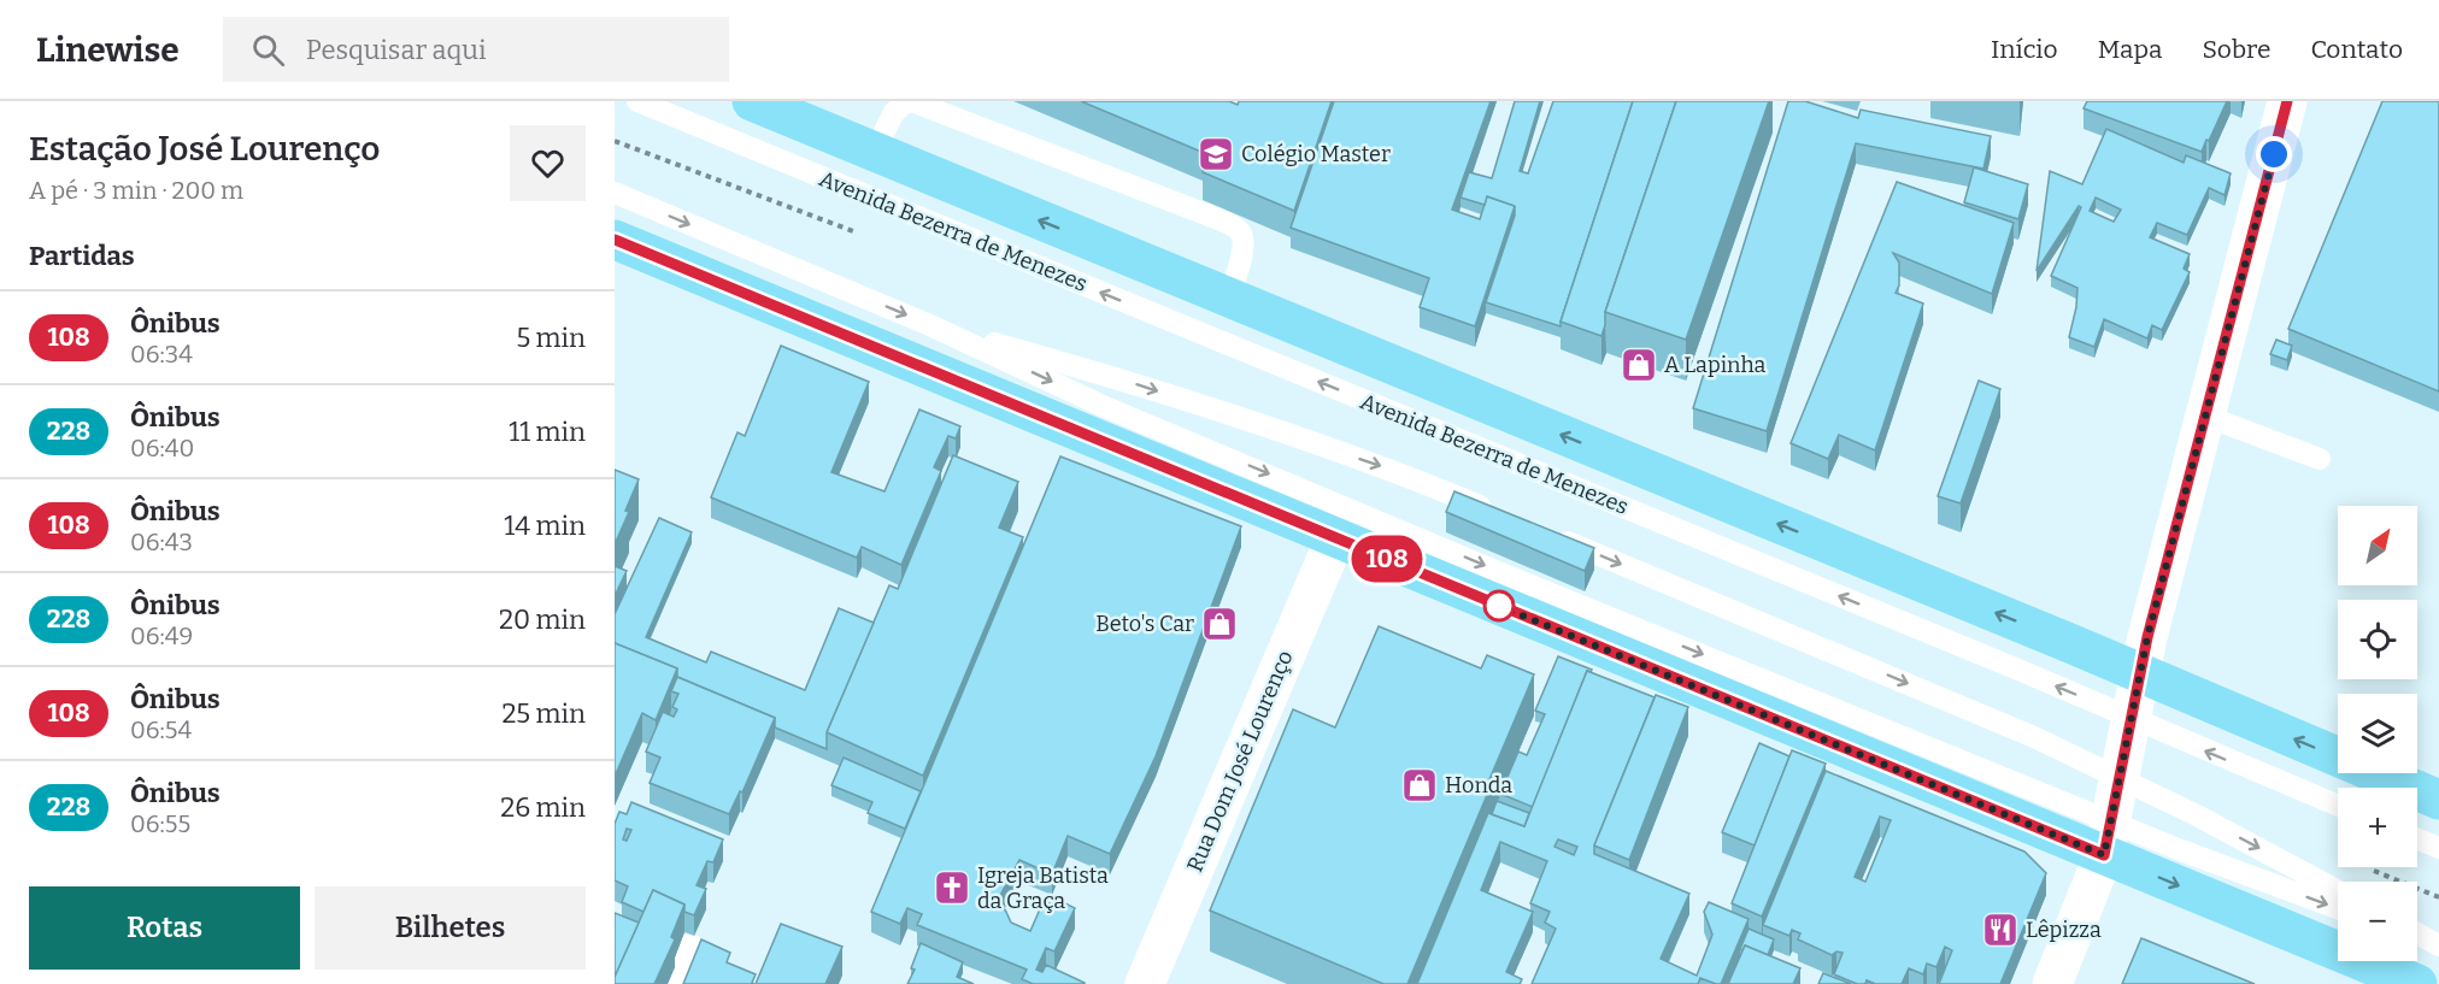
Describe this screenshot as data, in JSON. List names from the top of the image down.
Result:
{
  "streets": {
    "main road": ["Avenida Bezerra de Menezes"],
    "street": ["Rua Dom José Lourenço"]
  },
  "places": {
    "school or university": ["Colégio Master"],
    "shop": ["A Lapinha", "Beto's Car", "Honda"],
    "church": ["Igreja Batista da Graça"],
    "restaurant": ["Lêpizza"]
  },
  "lines": ["bus line 108"],
  "north": "top right",
  "page": {
    "header": "Linewise",
    "search": "Pesquisar aqui",
    "nav": [
      "Início",
      "Mapa",
      "Sobre",
      "Contato"
    ],
    "heading": [
      ["Estação José Lourenço", "A pé · 3 min · 200 m"],
      "Partidas"
    ],
    "on_map": "108",
    "list": [
      {
        "mark": "108",
        "name": "Ônibus",
        "note": "06:34",
        "value": "5 min"
      },
      {
        "mark": "228",
        "name": "Ônibus",
        "note": "06:40",
        "value": "11 min"
      },
      {
        "mark": "108",
        "name": "Ônibus",
        "note": "06:43",
        "value": "14 min"
      },
      {
        "mark": "228",
        "name": "Ônibus",
        "note": "06:49",
        "value": "20 min"
      },
      {
        "mark": "108",
        "name": "Ônibus",
        "note": "06:54",
        "value": "25 min"
      },
      {
        "mark": "228",
        "name": "Ônibus",
        "note": "06:55",
        "value": "26 min"
      }
    ],
    "map_buttons": ["+", "−"],
    "buttons": ["Rotas", "Bilhetes"]
  }
}
